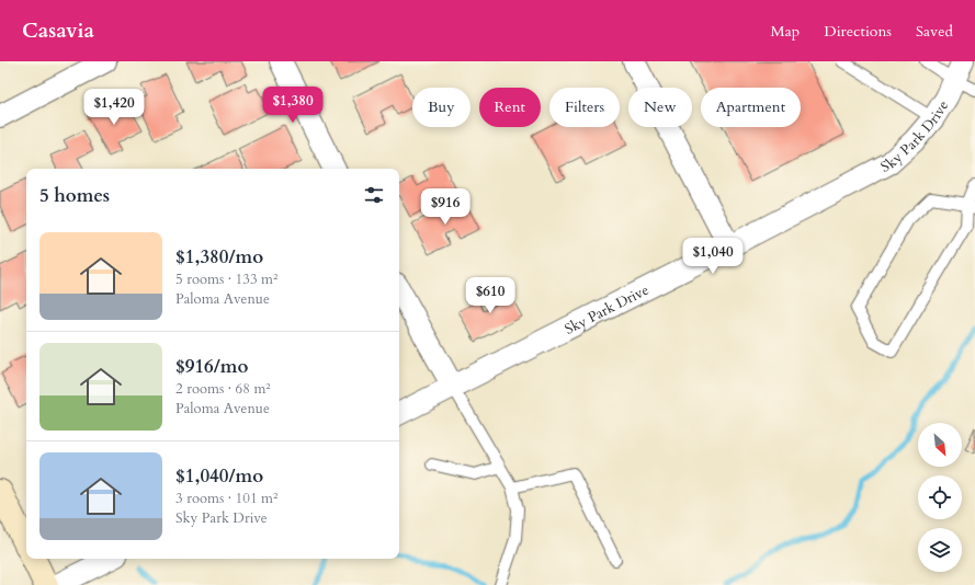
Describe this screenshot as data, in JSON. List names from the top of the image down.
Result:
{
  "streets": {
    "street": ["Sky Park Drive"]
  },
  "north": "bottom right",
  "page": {
    "header": "Casavia",
    "nav": ["Map", "Directions", "Saved"],
    "price": [
      "$1,380",
      "$1,420",
      "$916",
      "$1,040",
      "$610"
    ],
    "chip": [
      "Buy",
      "Rent",
      "Filters",
      "New",
      "Apartment"
    ],
    "heading": "5 homes",
    "list": [
      {
        "name": "$1,380/mo",
        "note": "5 rooms · 133 m² · Paloma Avenue"
      },
      {
        "name": "$916/mo",
        "note": "2 rooms · 68 m² · Paloma Avenue"
      },
      {
        "name": "$1,040/mo",
        "note": "3 rooms · 101 m² · Sky Park Drive"
      }
    ]
  }
}
